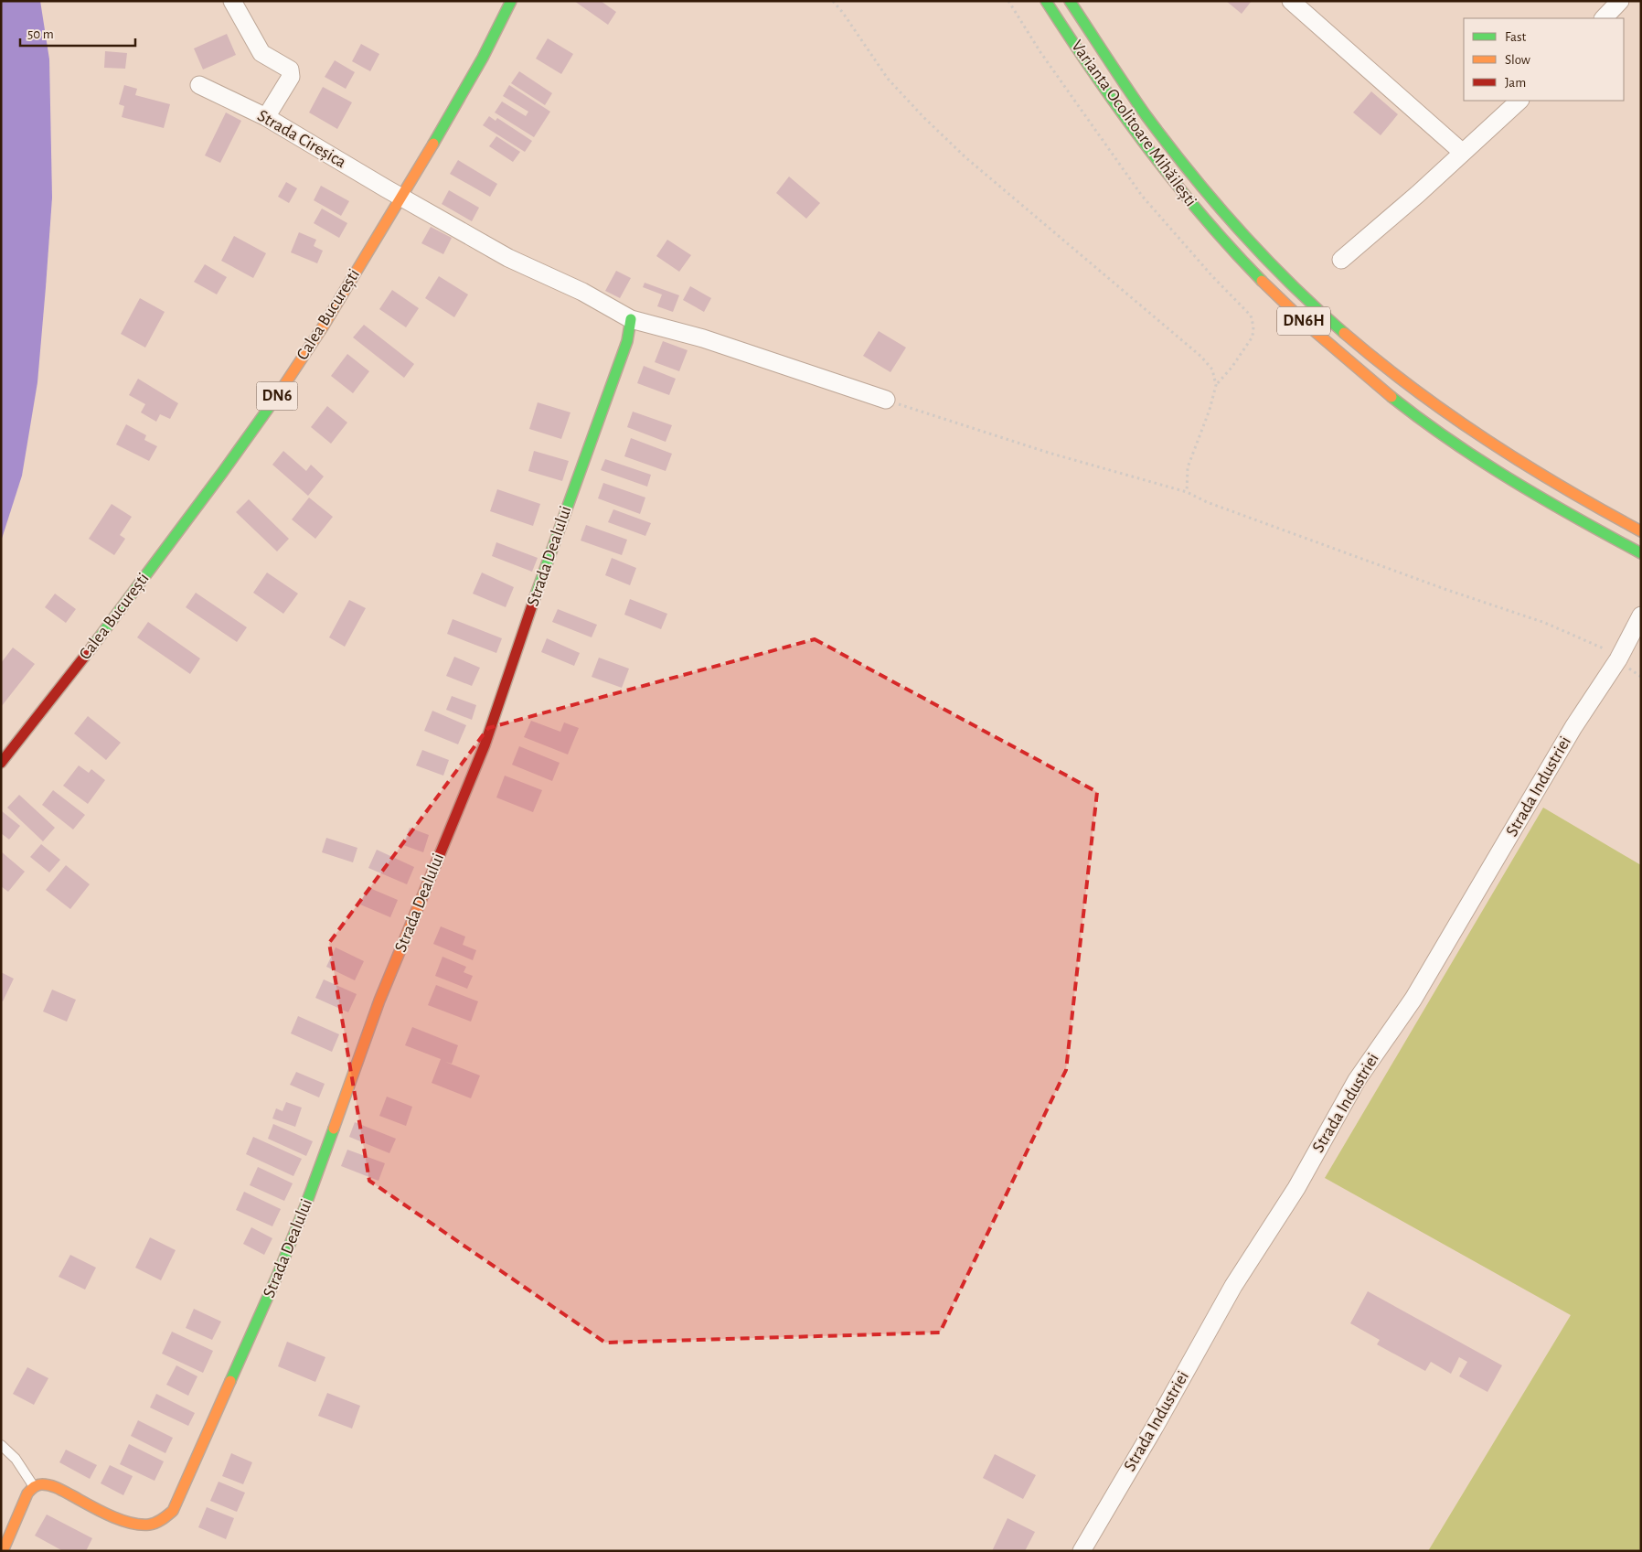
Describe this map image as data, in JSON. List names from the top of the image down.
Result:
{
  "streets": {
    "main road": [
      "Varianta Ocolitoare Mihăilești",
      "Calea București",
      "DN6H",
      "DN6",
      "Strada Dealului"
    ],
    "street": ["Strada Cireșica", "Strada Industriei"]
  },
  "crossings": [
    ["Strada Cireșica", "Calea București"]
  ],
  "legend": ["Fast", "Slow", "Jam"],
  "scale_bar": "50 m"
}
